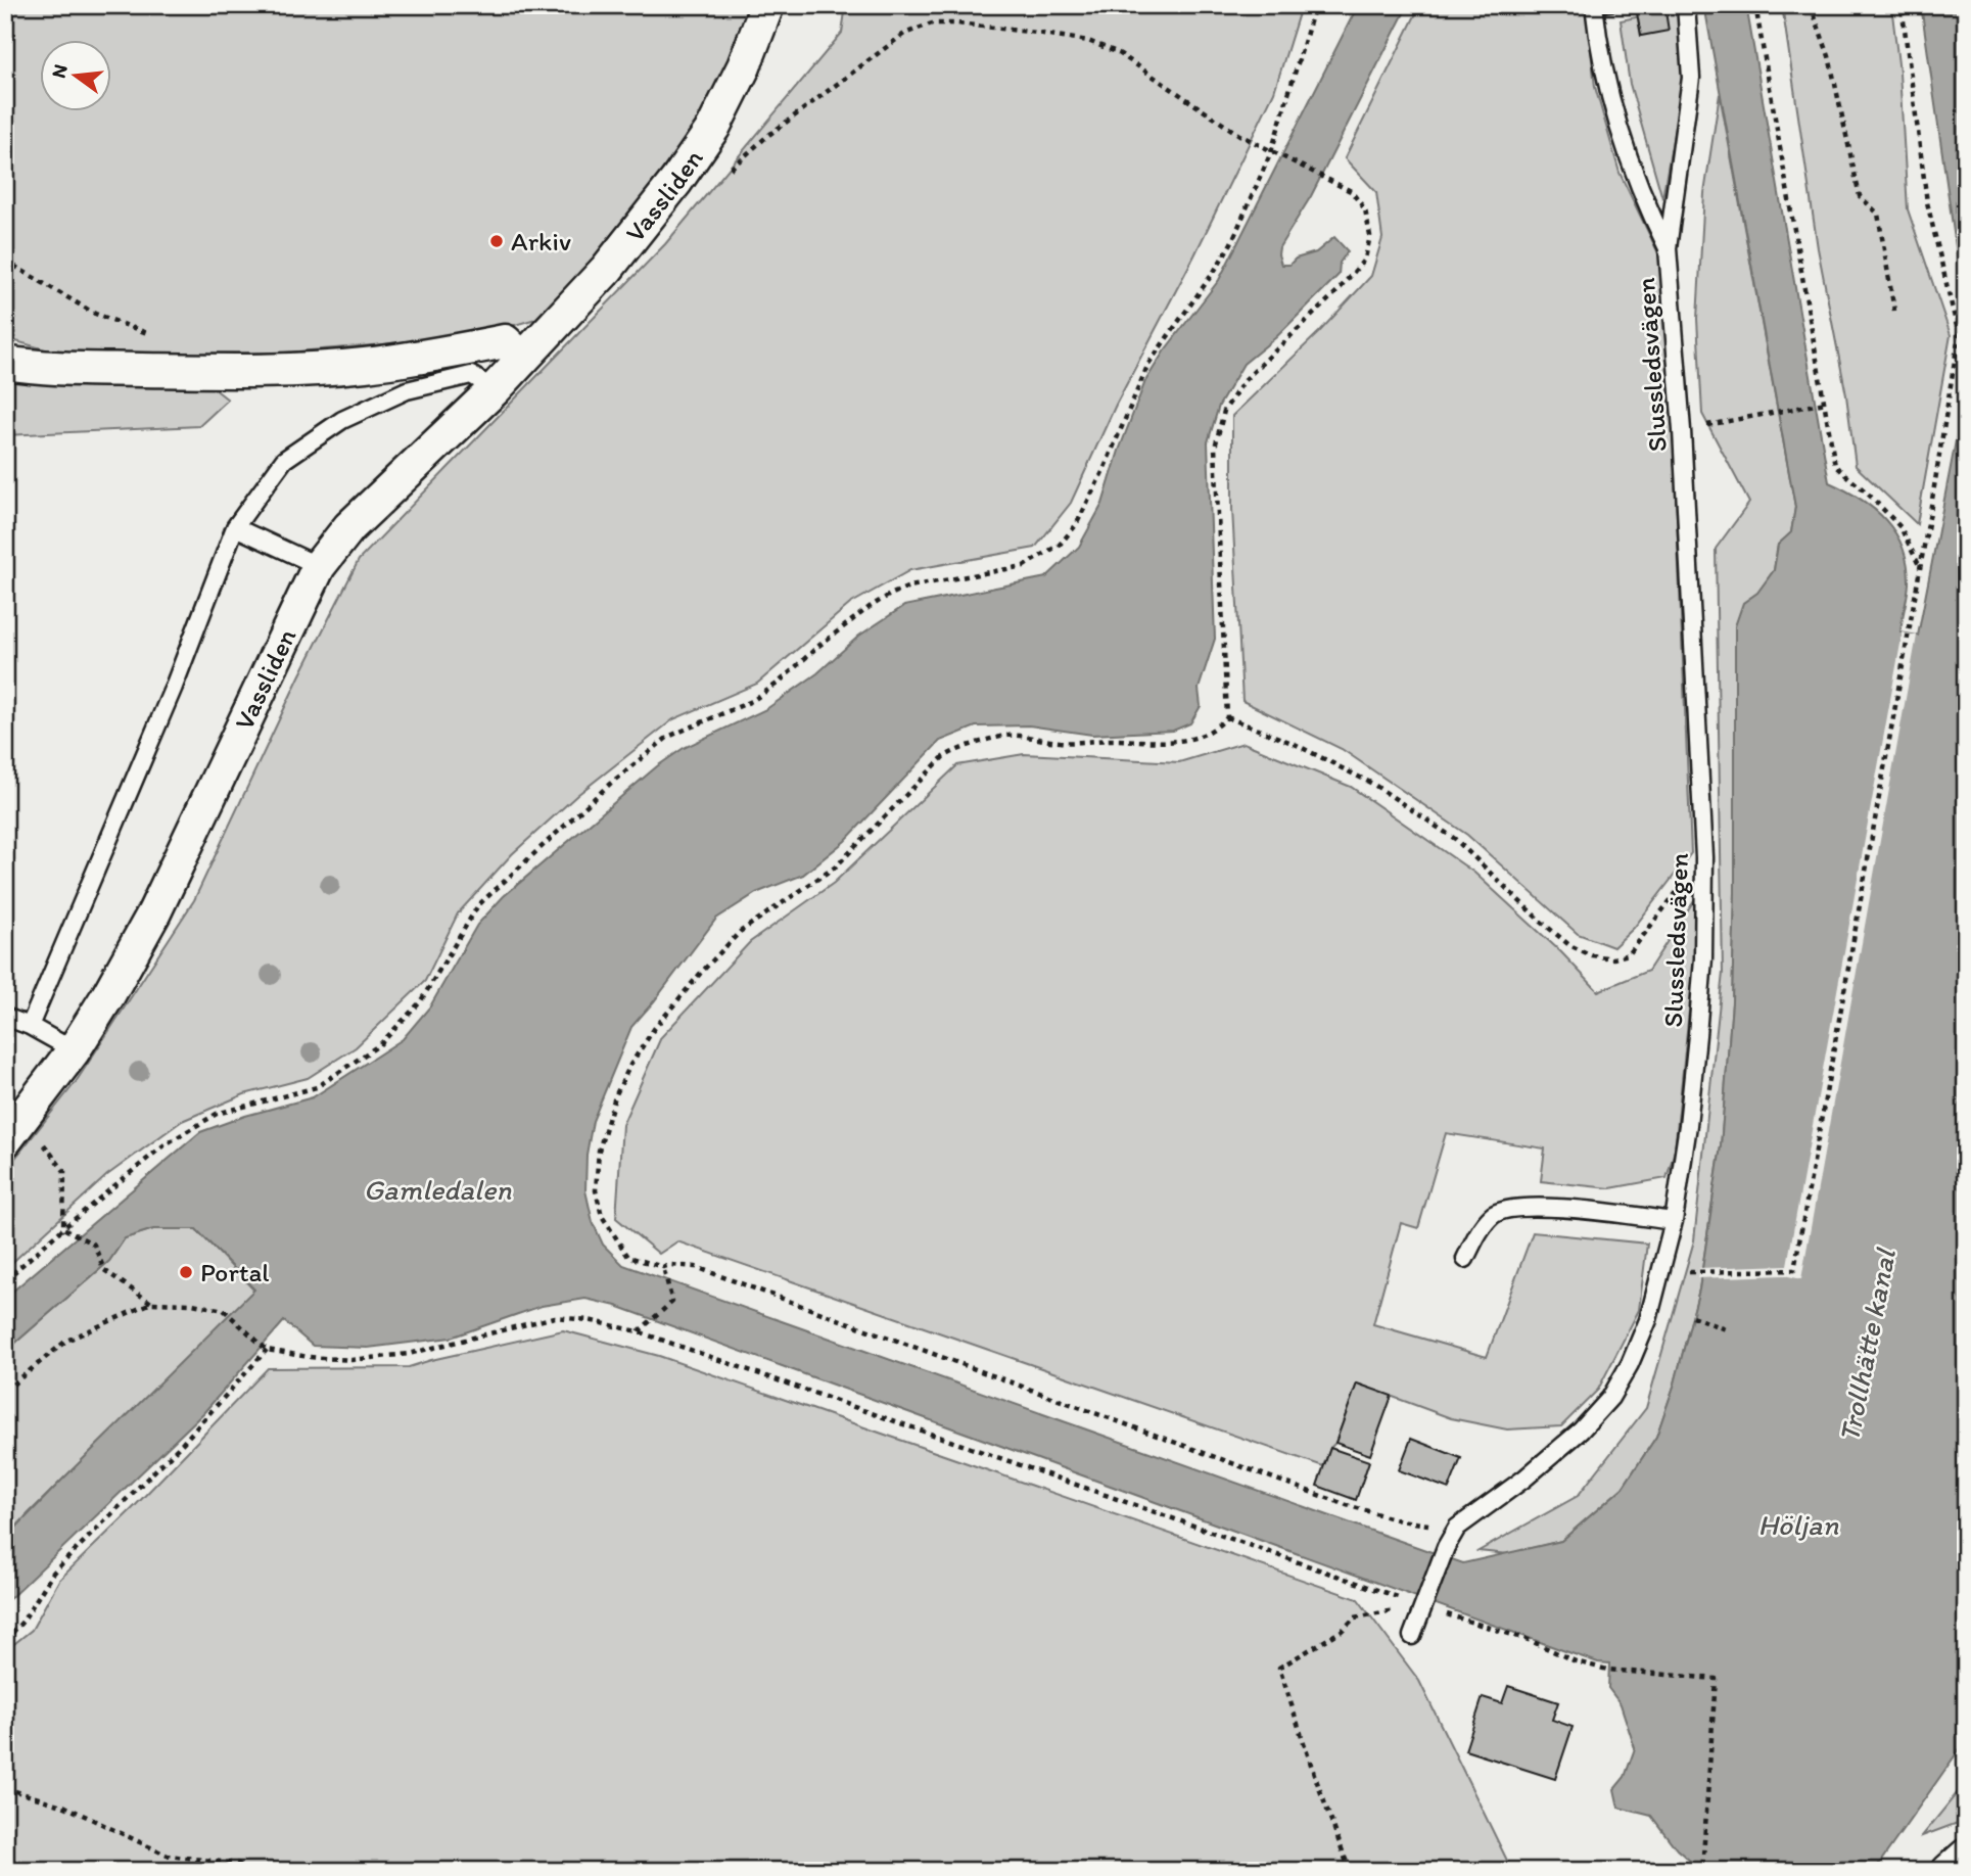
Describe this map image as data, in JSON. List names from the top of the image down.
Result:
{
  "streets": {
    "street": ["Vassliden"],
    "lane": ["Slussledsvägen"]
  },
  "water": ["Gamledalen", "Trollhätte kanal", "Höljan"],
  "places": ["Arkiv", "Portal"],
  "north": "left"
}
